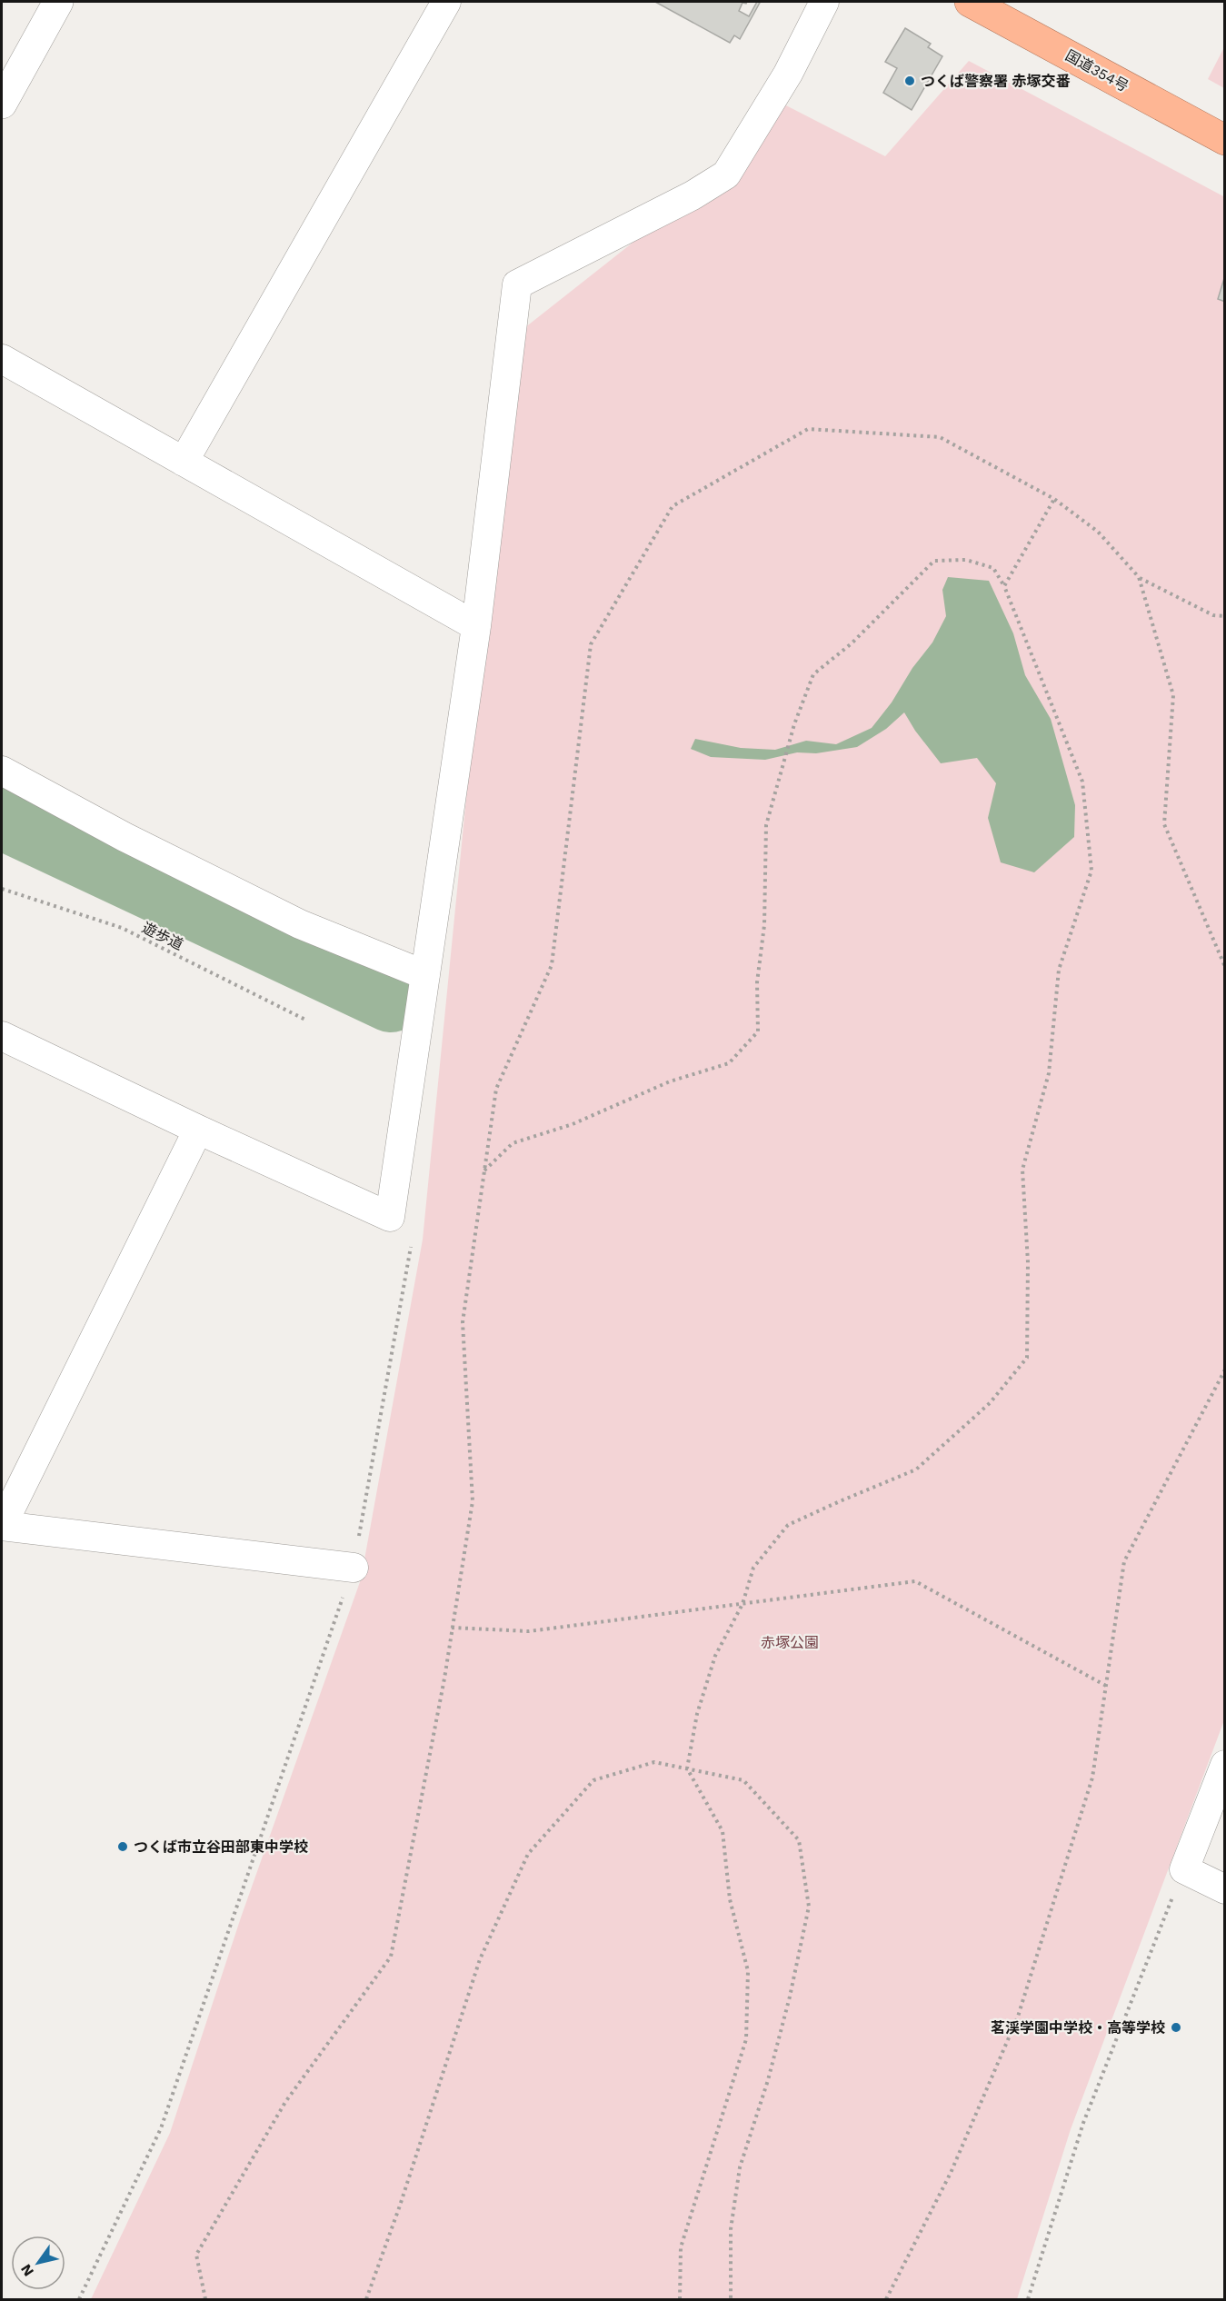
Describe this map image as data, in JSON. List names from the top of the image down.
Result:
{
  "streets": {
    "highway": ["国道354号"],
    "path": ["遊歩道"]
  },
  "parks": ["赤塚公園"],
  "places": ["つくば警察署 赤塚交番", "つくば市立谷田部東中学校", "茗渓学園中学校・高等学校"],
  "north": "bottom left"
}
